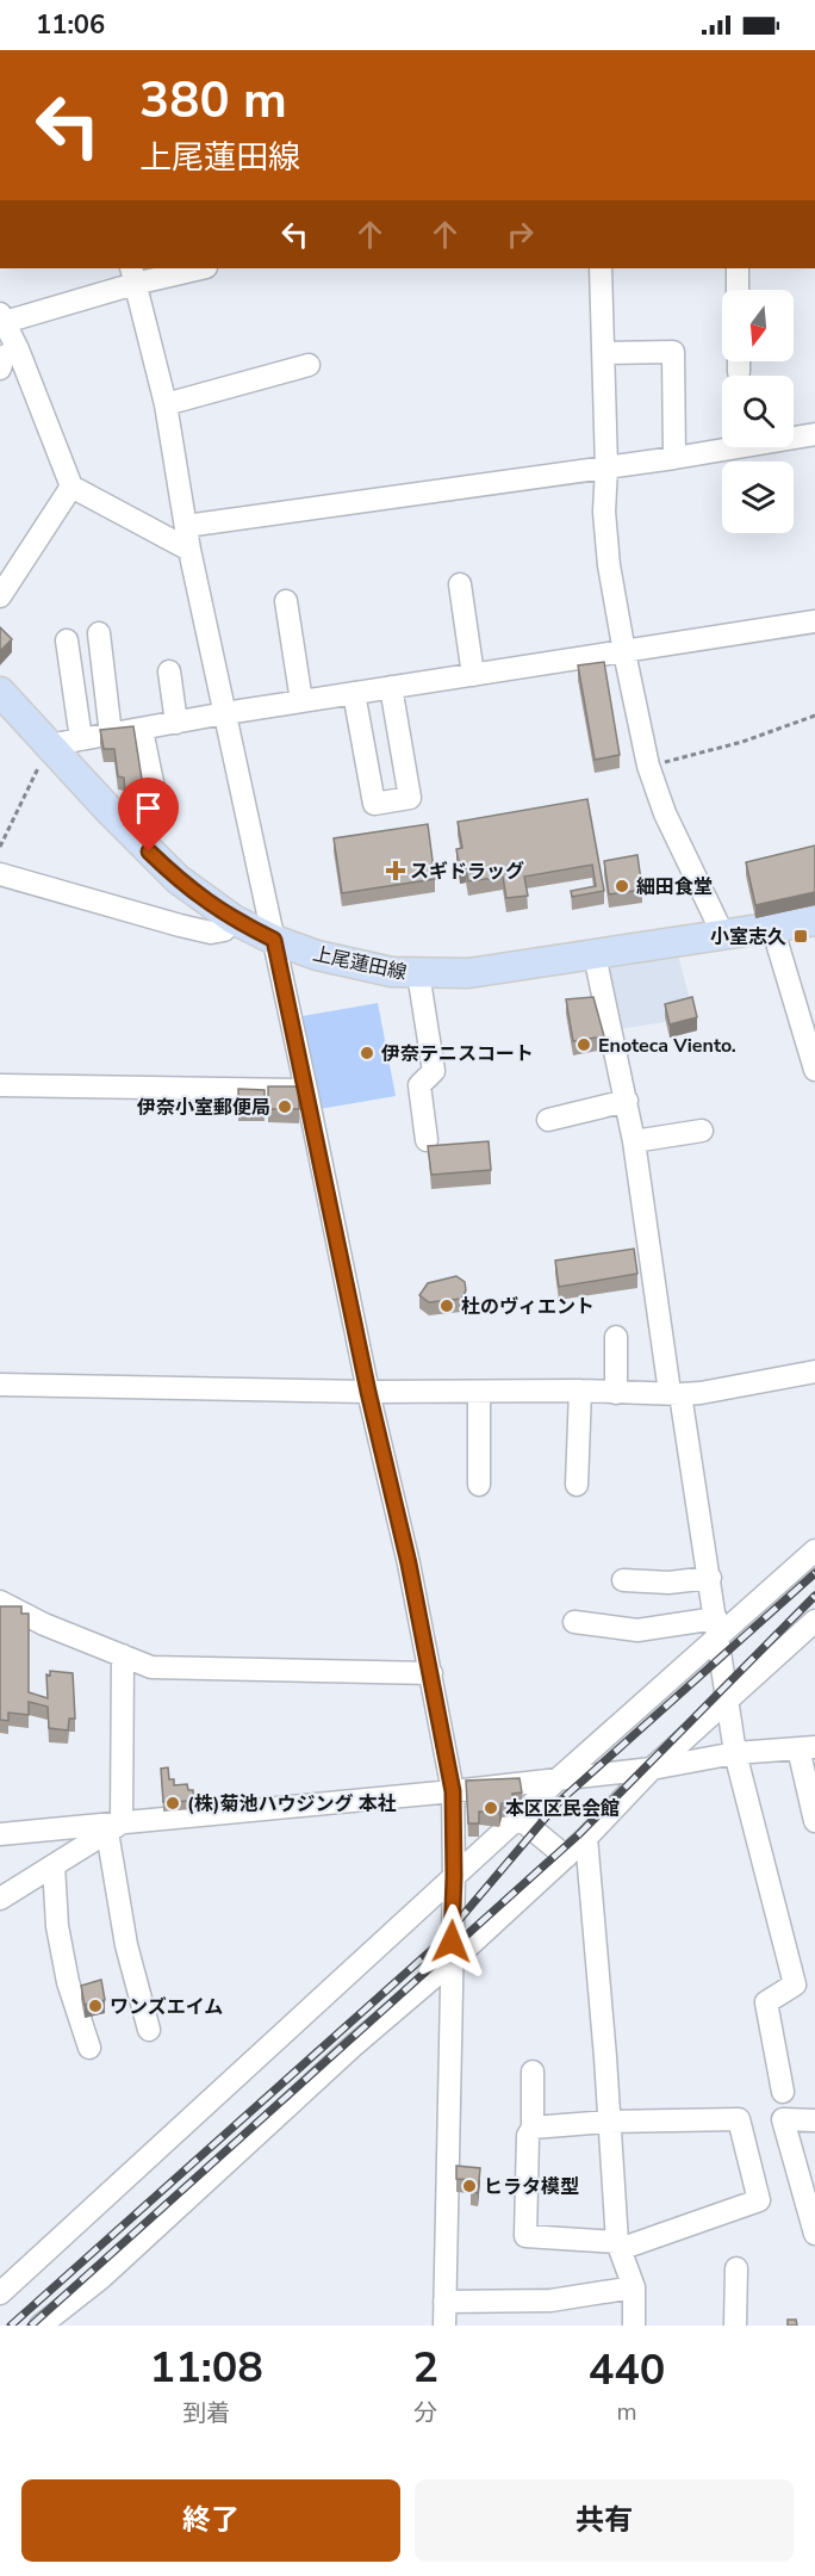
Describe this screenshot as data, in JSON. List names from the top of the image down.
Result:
{
  "streets": {
    "main road": ["上尾蓮田線"]
  },
  "places": {
    "health": ["スギドラッグ"],
    "other": [
      "細田食堂",
      "Enoteca Viento.",
      "伊奈テニスコート",
      "伊奈小室郵便局",
      "杜のヴィエント",
      "(株)菊池ハウジング 本社",
      "本区区民会館",
      "ワンズエイム",
      "ヒラタ模型"
    ],
    "transit": ["小室志久"]
  },
  "north": "bottom",
  "page": {
    "status": "11:06",
    "turn": ["380 m", "上尾蓮田線"],
    "eta": [
      "11:08",
      "到着",
      "2",
      "分",
      "440",
      "m"
    ],
    "buttons": ["終了", "共有"]
  }
}
